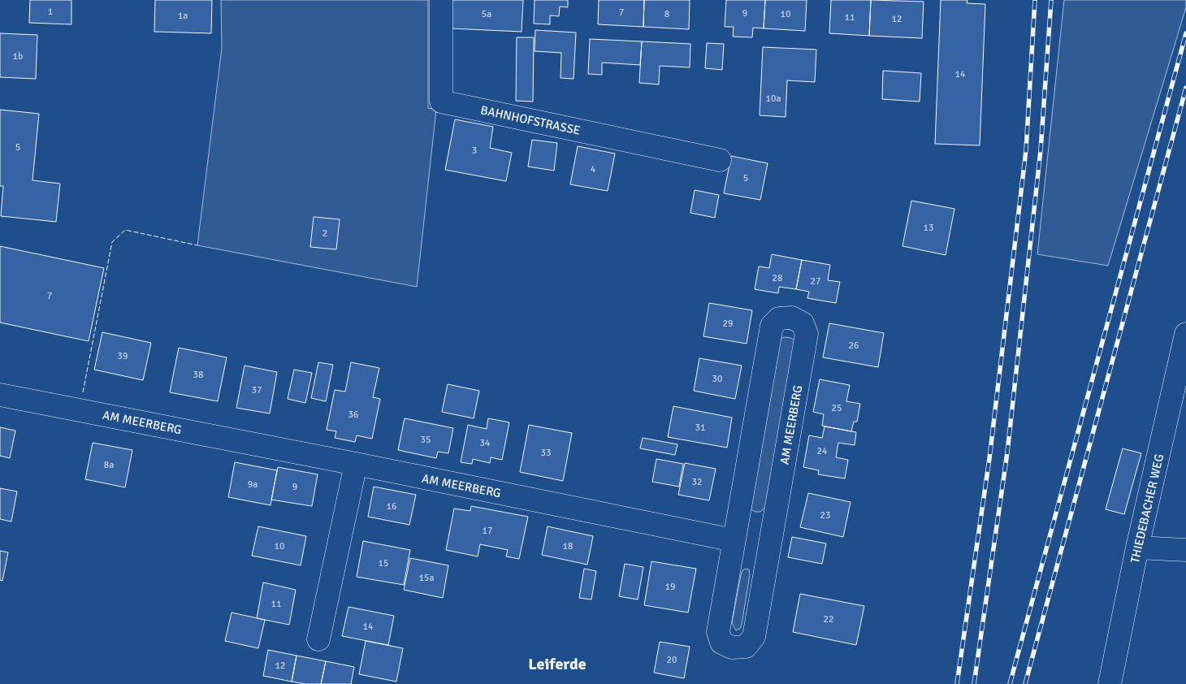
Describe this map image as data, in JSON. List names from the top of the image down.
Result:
{
  "streets": {
    "street": ["BAHNHOFSTRASSE", "AM MEERBERG", "THIEDEBACHER WEG"]
  },
  "districts": ["Leiferde"],
  "house_numbers": [
    "1",
    "7",
    "9",
    "5a",
    "8",
    "10",
    "1a",
    "11",
    "12",
    "1b",
    "14",
    "10a",
    "5",
    "3",
    "4",
    "5",
    "13",
    "2",
    "28",
    "27",
    "7",
    "29",
    "26",
    "39",
    "38",
    "30",
    "37",
    "25",
    "36",
    "31",
    "35",
    "34",
    "24",
    "33",
    "8a",
    "32",
    "9a",
    "9",
    "16",
    "23",
    "17",
    "10",
    "18",
    "15",
    "15a",
    "19",
    "11",
    "22",
    "14",
    "20",
    "12"
  ]
}
